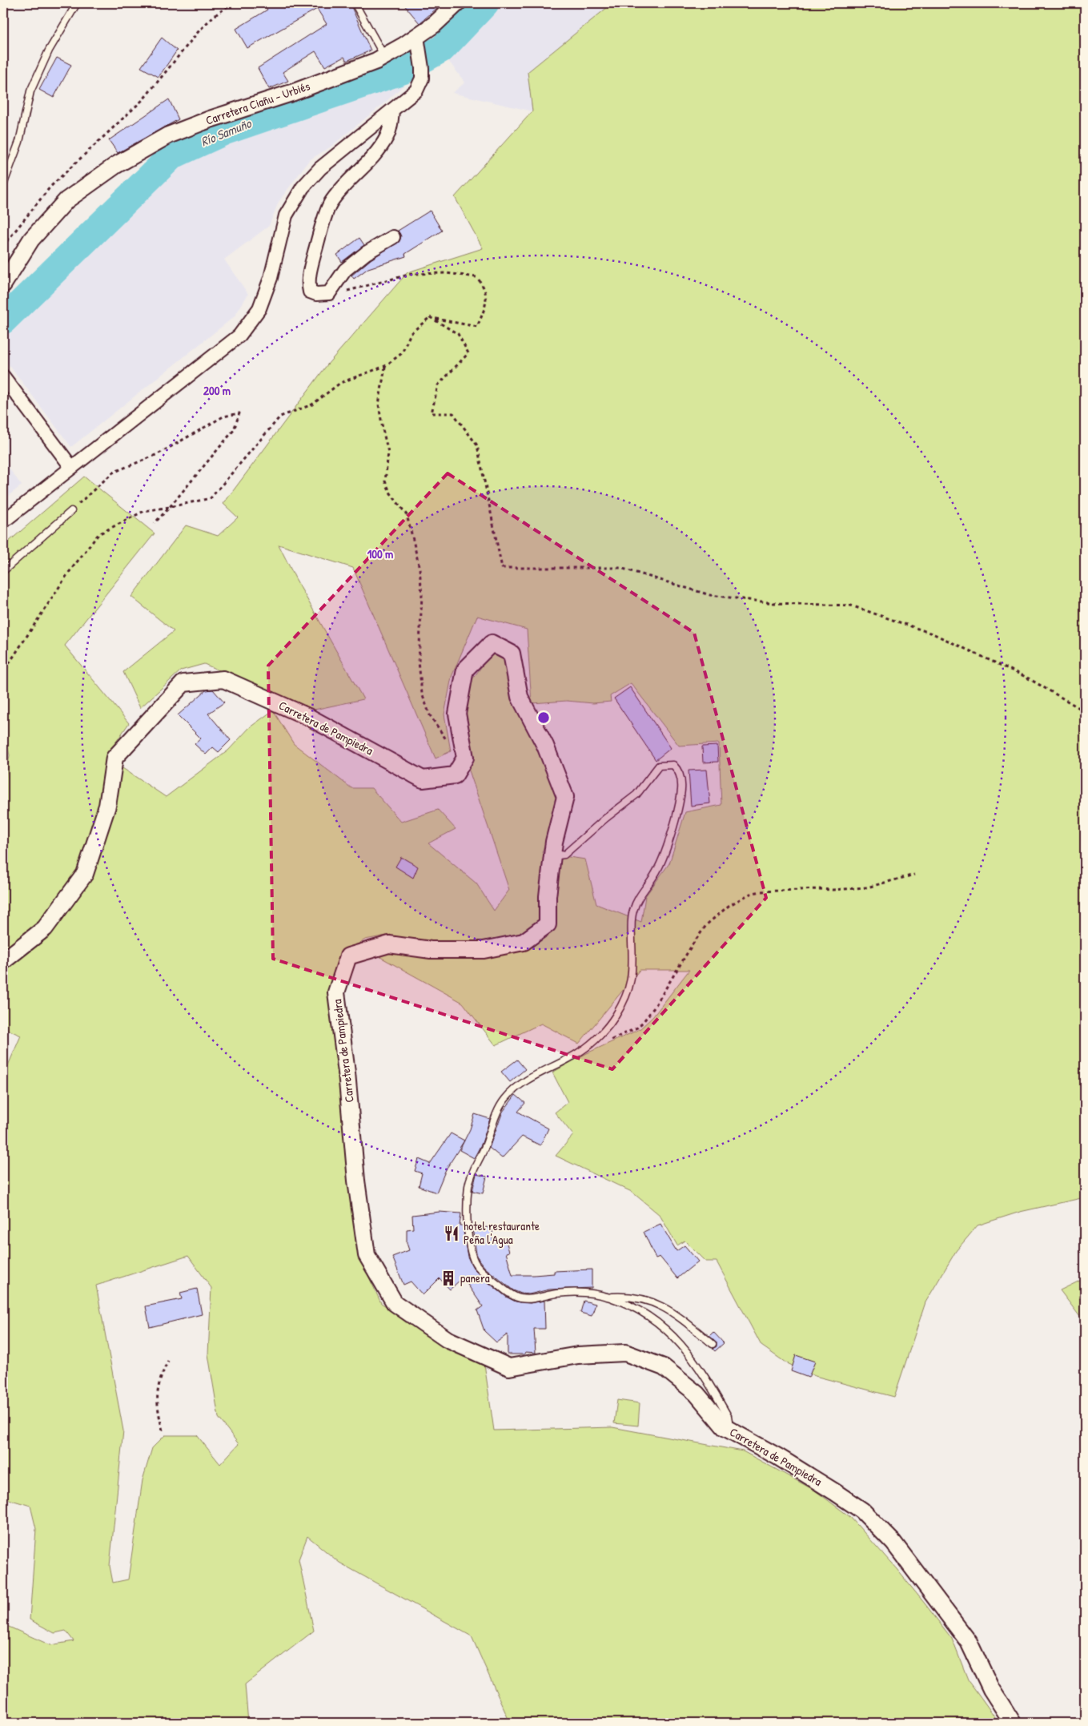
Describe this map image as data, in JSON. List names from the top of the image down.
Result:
{
  "streets": {
    "street": ["Carretera Ciañu - Urbiés", "Carretera de Pampiedra"]
  },
  "water": ["Río Samuño"],
  "places": {
    "restaurant": ["hotel restaurante Peña l'Agua"],
    "building": ["panera"]
  },
  "rings": ["200 m", "100 m"]
}
